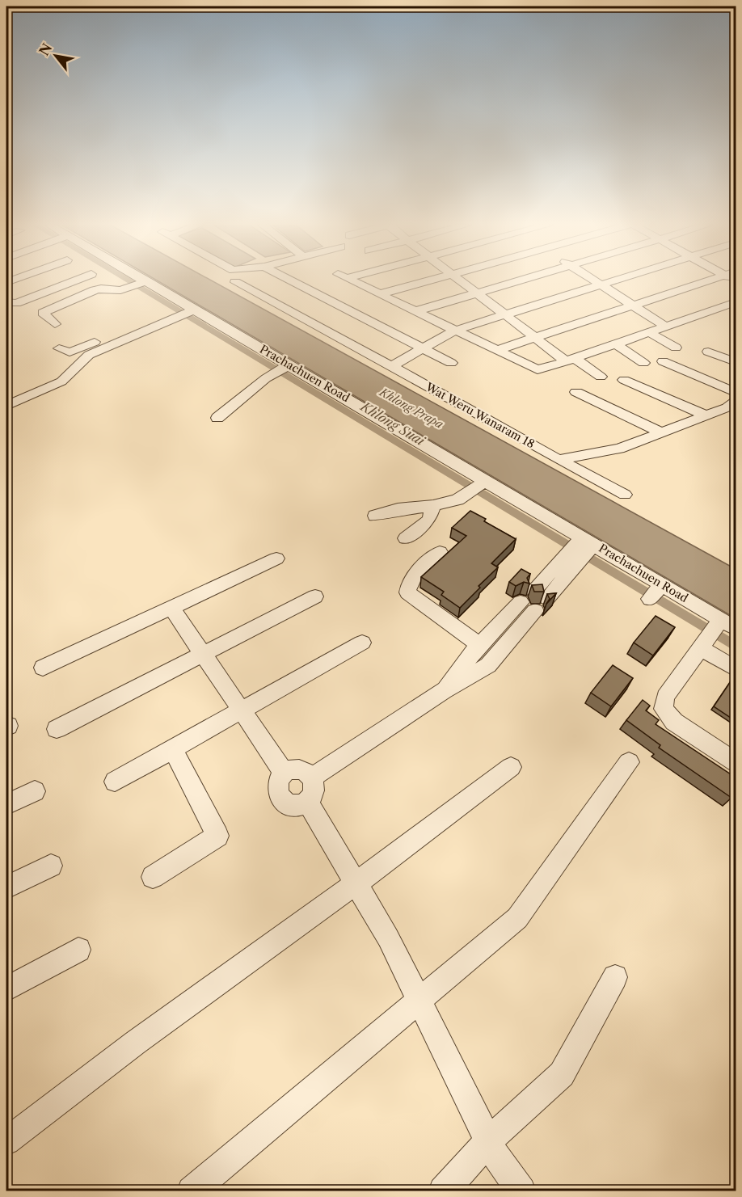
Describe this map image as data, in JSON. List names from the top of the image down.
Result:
{
  "streets": {
    "street": ["Prachachuen Road", "Wat Weru Wanaram 18"]
  },
  "water": ["Khlong Prapa", "Khlong Suai"],
  "north": "top left"
}
